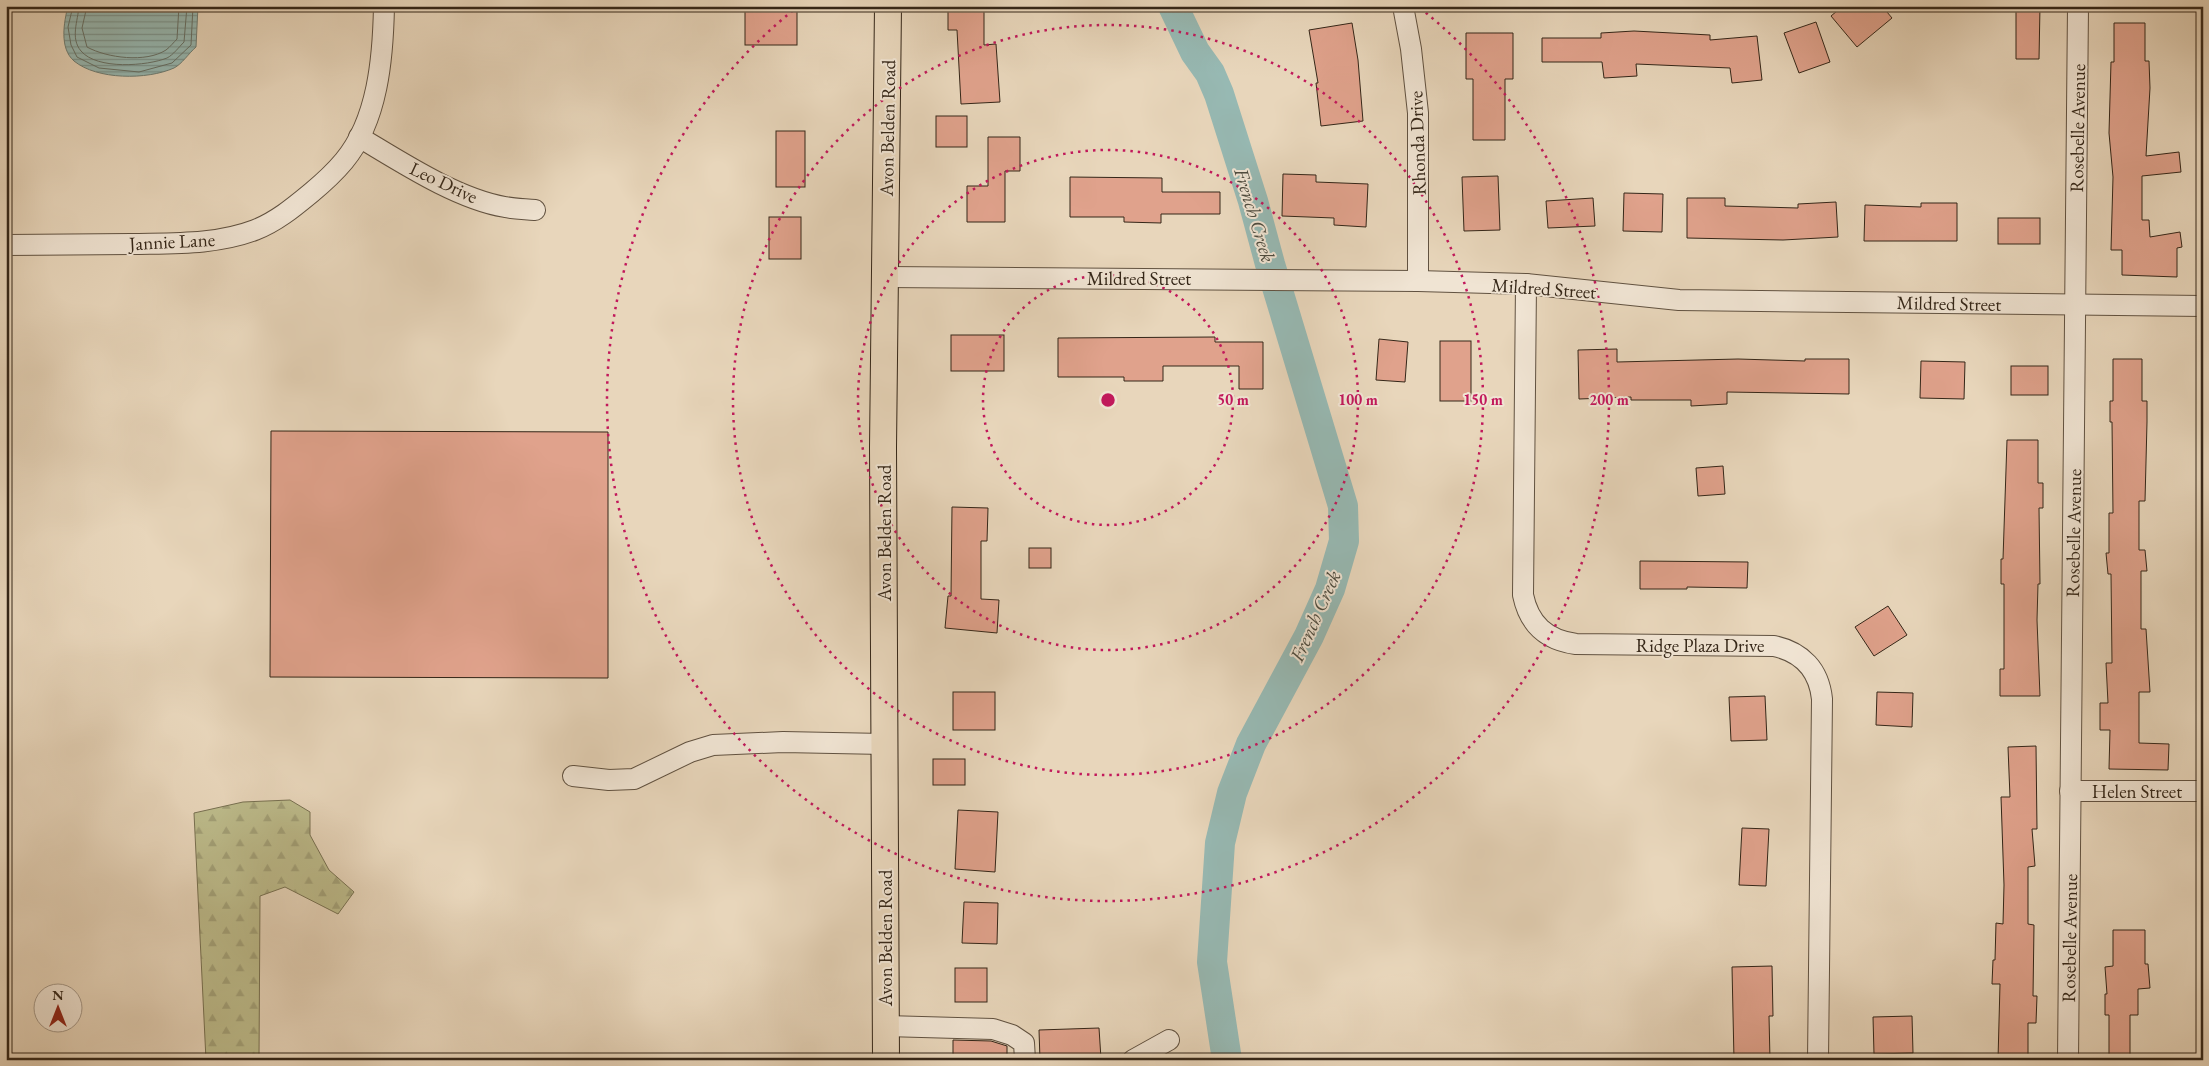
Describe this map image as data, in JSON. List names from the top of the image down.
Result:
{
  "streets": {
    "main road": ["Avon Belden Road"],
    "street": [
      "Rosebelle Avenue",
      "Rhonda Drive",
      "Leo Drive",
      "Jannie Lane",
      "Mildred Street",
      "Ridge Plaza Drive",
      "Helen Street"
    ]
  },
  "crossings": [
    ["Avon Belden Road", "Mildred Street"],
    ["Rosebelle Avenue", "Mildred Street"],
    ["Rosebelle Avenue", "Helen Street"],
    ["Rhonda Drive", "Mildred Street"],
    ["Leo Drive", "Jannie Lane"],
    ["Mildred Street", "Ridge Plaza Drive"]
  ],
  "water": ["French Creek"],
  "north": "top",
  "rings": [
    "50 m",
    "100 m",
    "150 m",
    "200 m"
  ]
}
